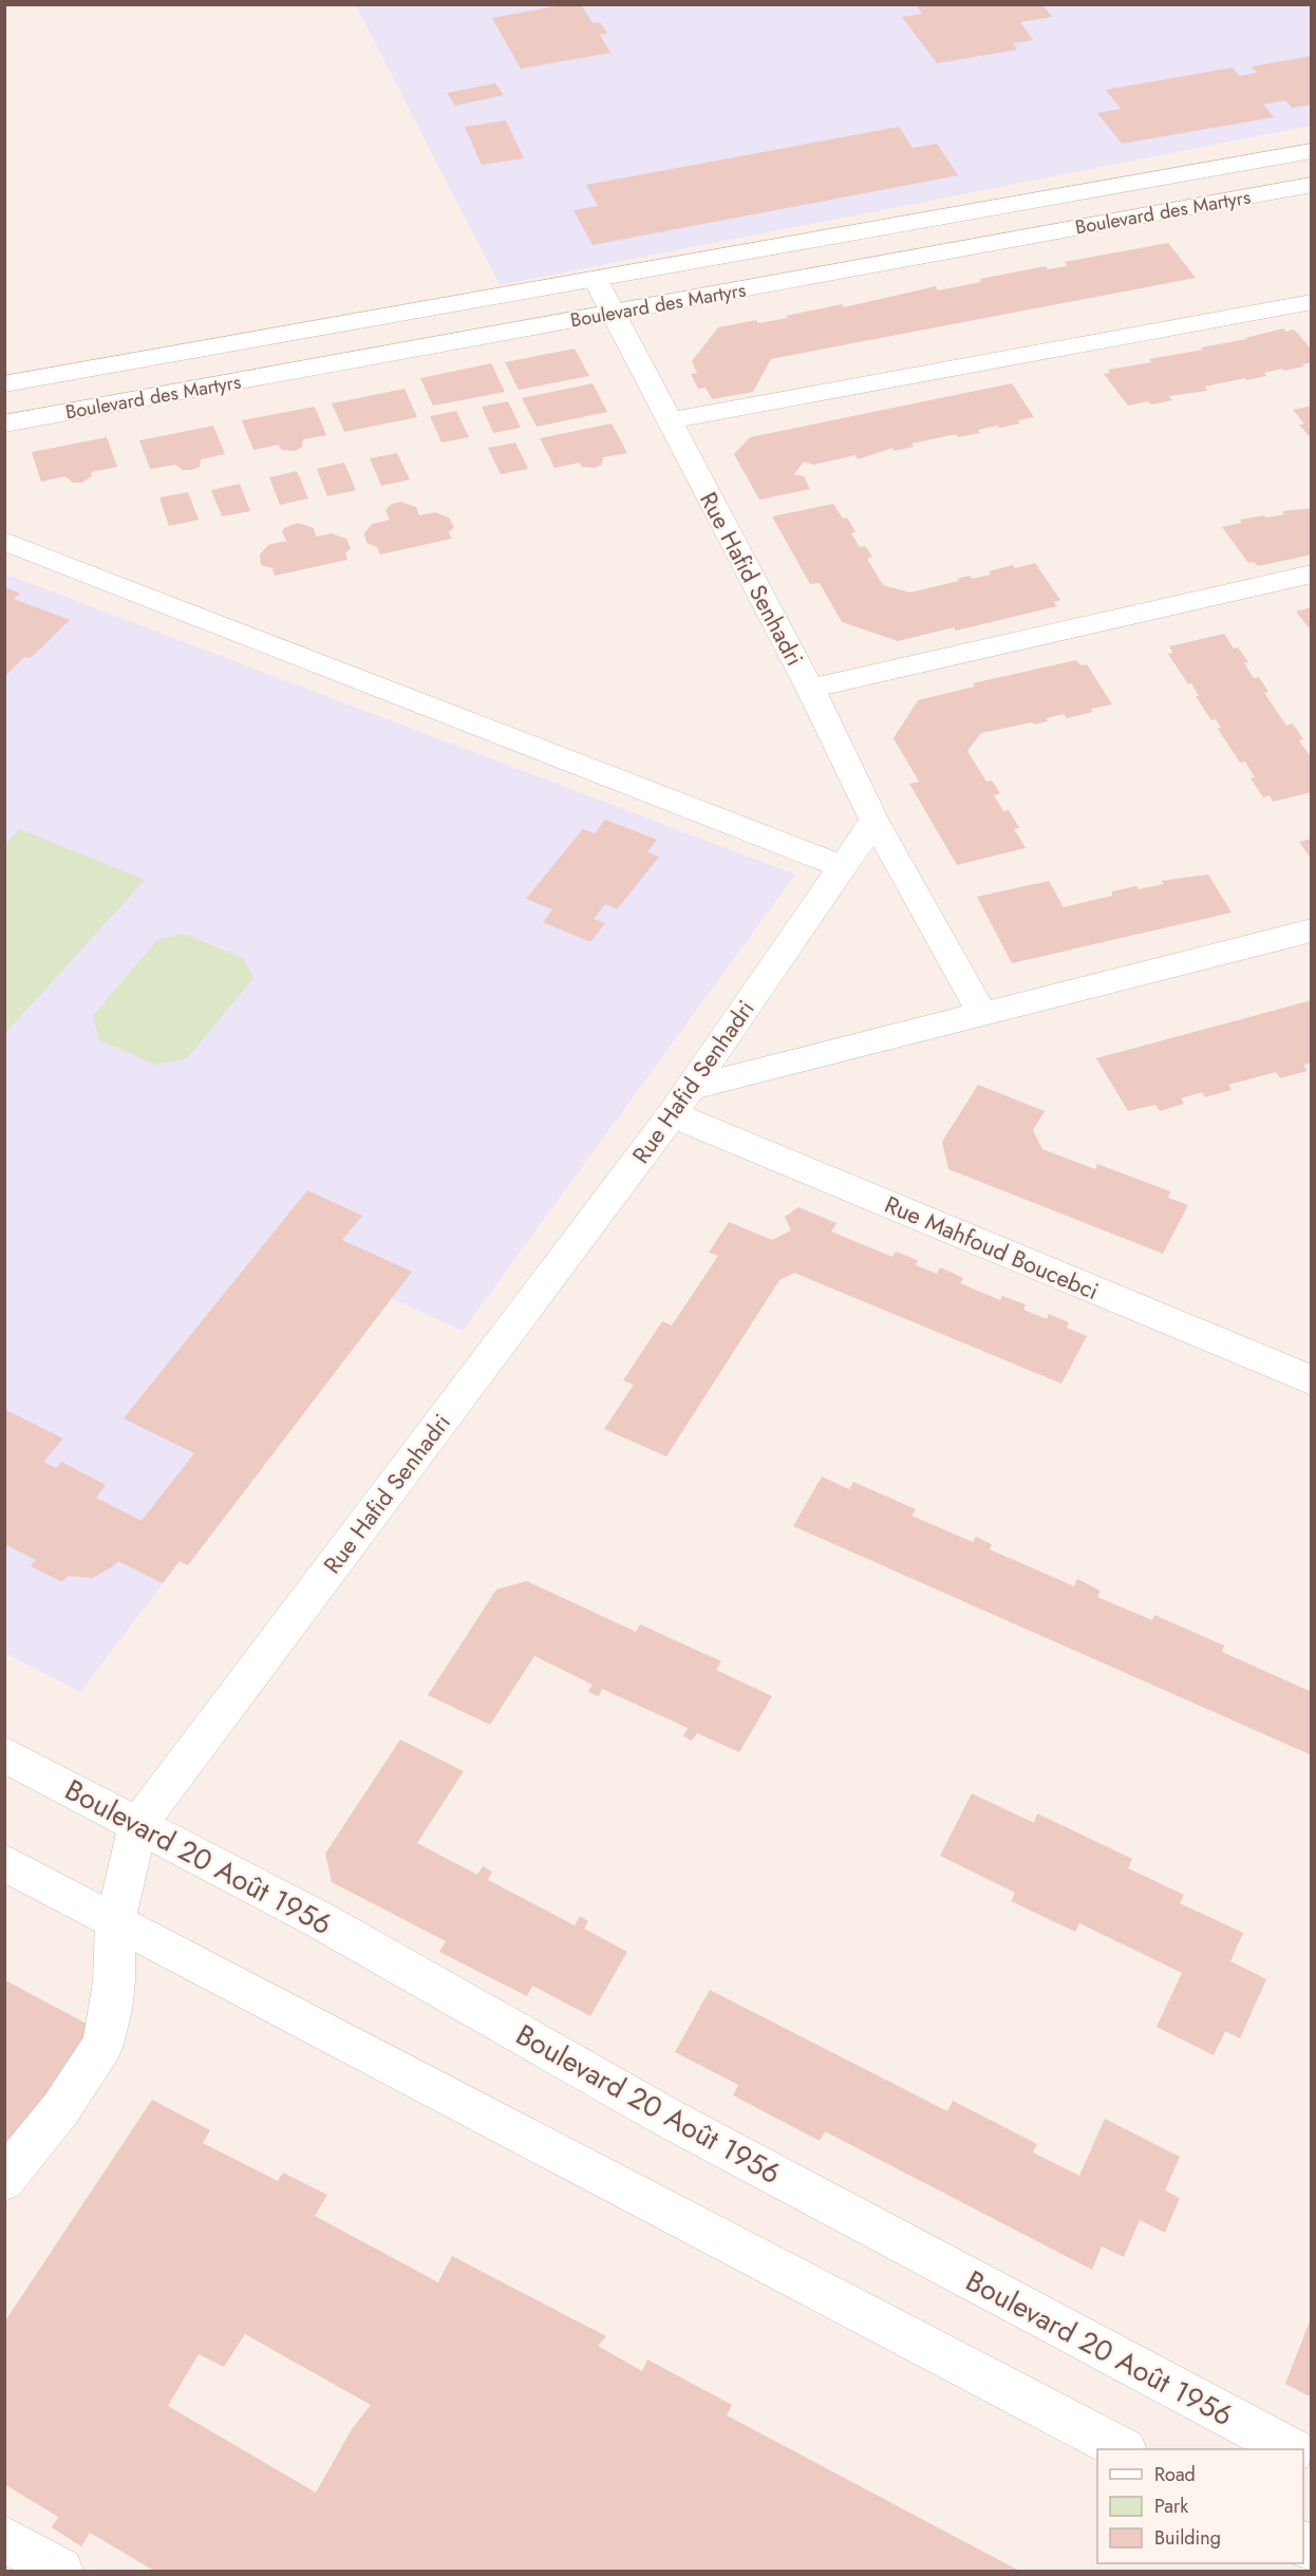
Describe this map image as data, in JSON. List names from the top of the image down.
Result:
{
  "streets": {
    "street": [
      "Boulevard des Martyrs",
      "Rue Hafid Senhadri",
      "Rue Mahfoud Boucebci",
      "Boulevard 20 Août 1956"
    ]
  },
  "crossings": [
    ["Boulevard des Martyrs", "Rue Hafid Senhadri"],
    ["Rue Hafid Senhadri", "Rue Mahfoud Boucebci"],
    ["Rue Hafid Senhadri", "Boulevard 20 Août 1956"]
  ],
  "legend": ["Road", "Park", "Building"]
}
